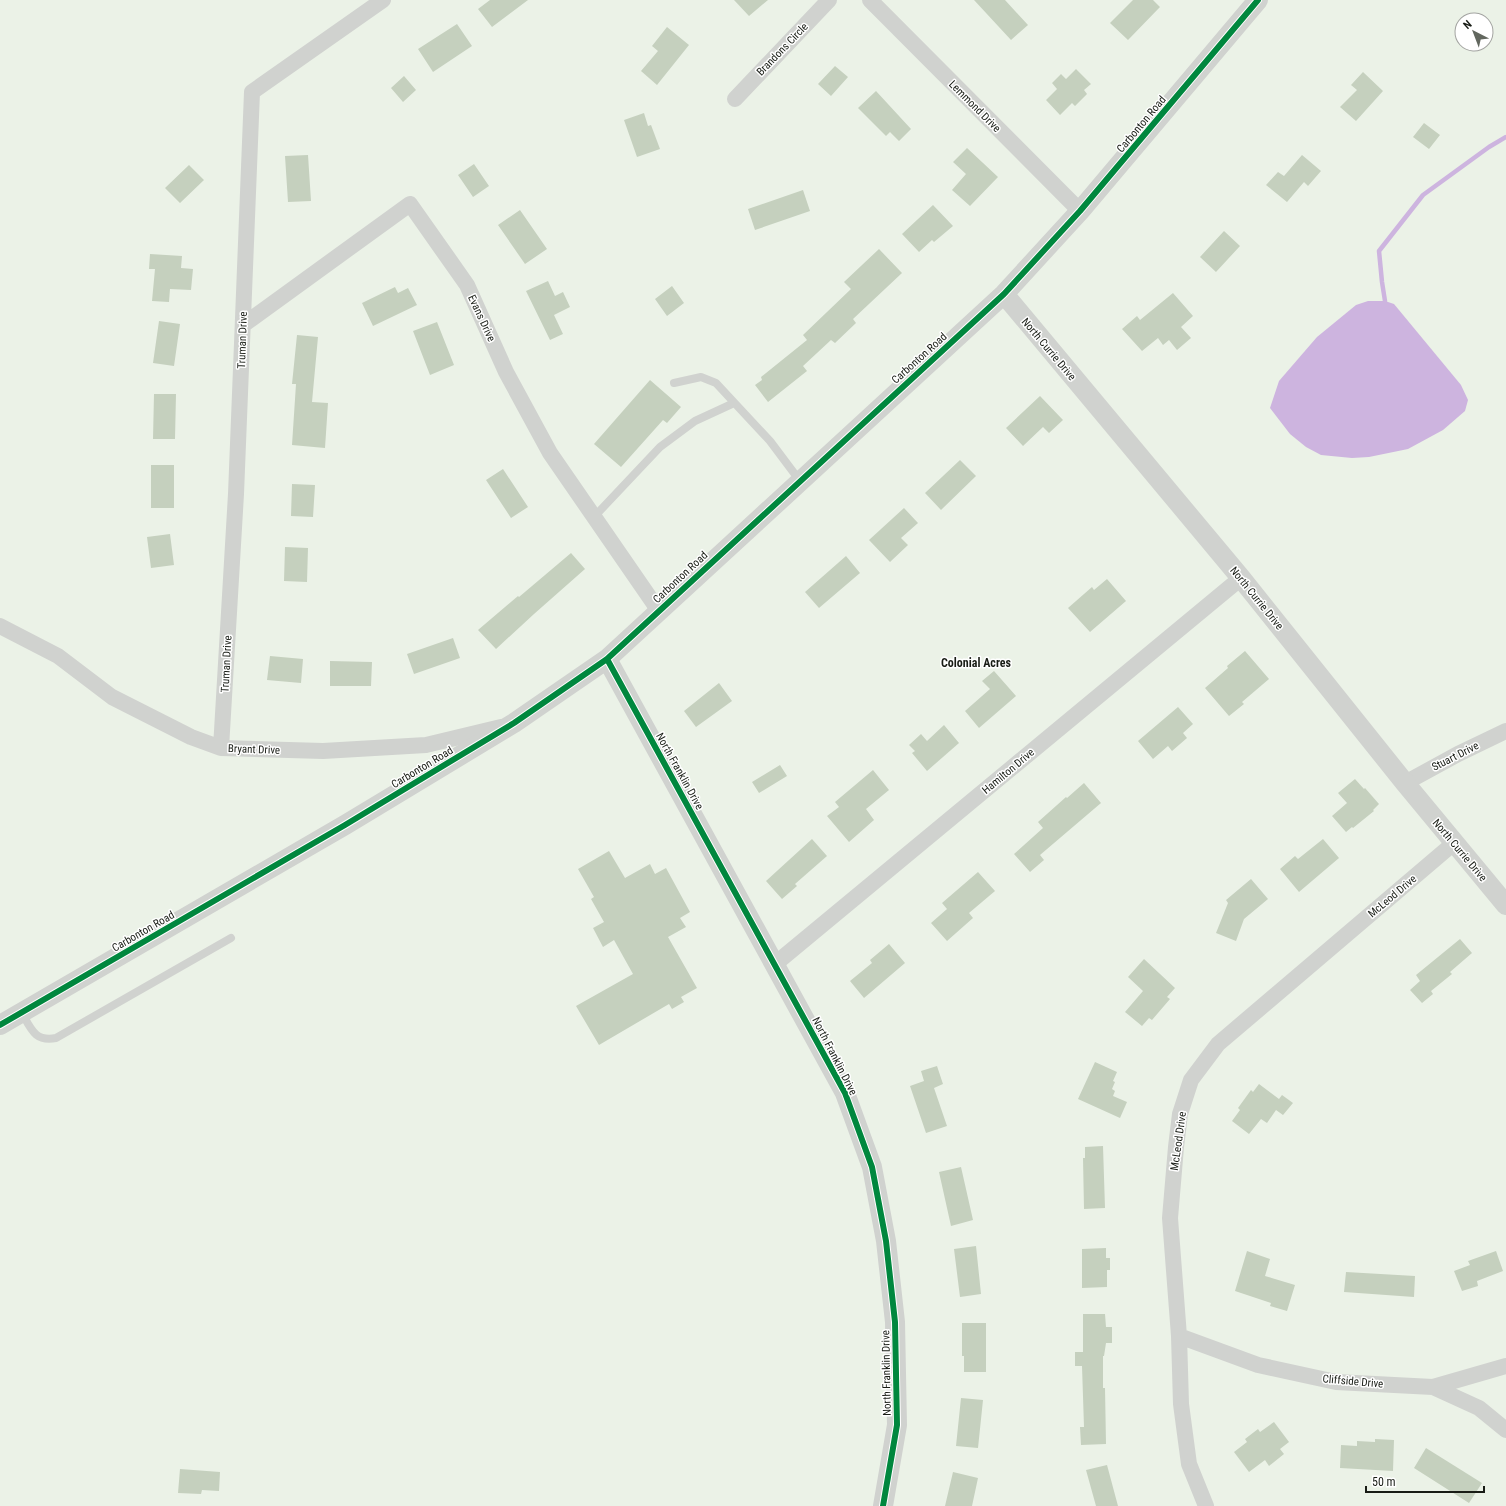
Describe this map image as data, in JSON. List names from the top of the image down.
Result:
{
  "streets": {
    "street": [
      "Brandons Circle",
      "Lemmond Drive",
      "Carbonton Road",
      "Evans Drive",
      "Truman Drive",
      "North Currie Drive",
      "Bryant Drive",
      "Stuart Drive",
      "North Franklin Drive",
      "Hamilton Drive",
      "McLeod Drive",
      "Cliffside Drive"
    ]
  },
  "crossings": [
    ["Lemmond Drive", "Carbonton Road"],
    ["Carbonton Road", "Evans Drive"],
    ["Carbonton Road", "North Currie Drive"],
    ["Carbonton Road", "Bryant Drive"],
    ["Carbonton Road", "North Franklin Drive"],
    ["Evans Drive", "Truman Drive"],
    ["Truman Drive", "Bryant Drive"],
    ["North Currie Drive", "Stuart Drive"],
    ["North Currie Drive", "Hamilton Drive"],
    ["North Currie Drive", "McLeod Drive"],
    ["North Franklin Drive", "Hamilton Drive"],
    ["McLeod Drive", "Cliffside Drive"]
  ],
  "districts": ["Colonial Acres"],
  "scale_bar": "50 m",
  "north": "top left"
}
